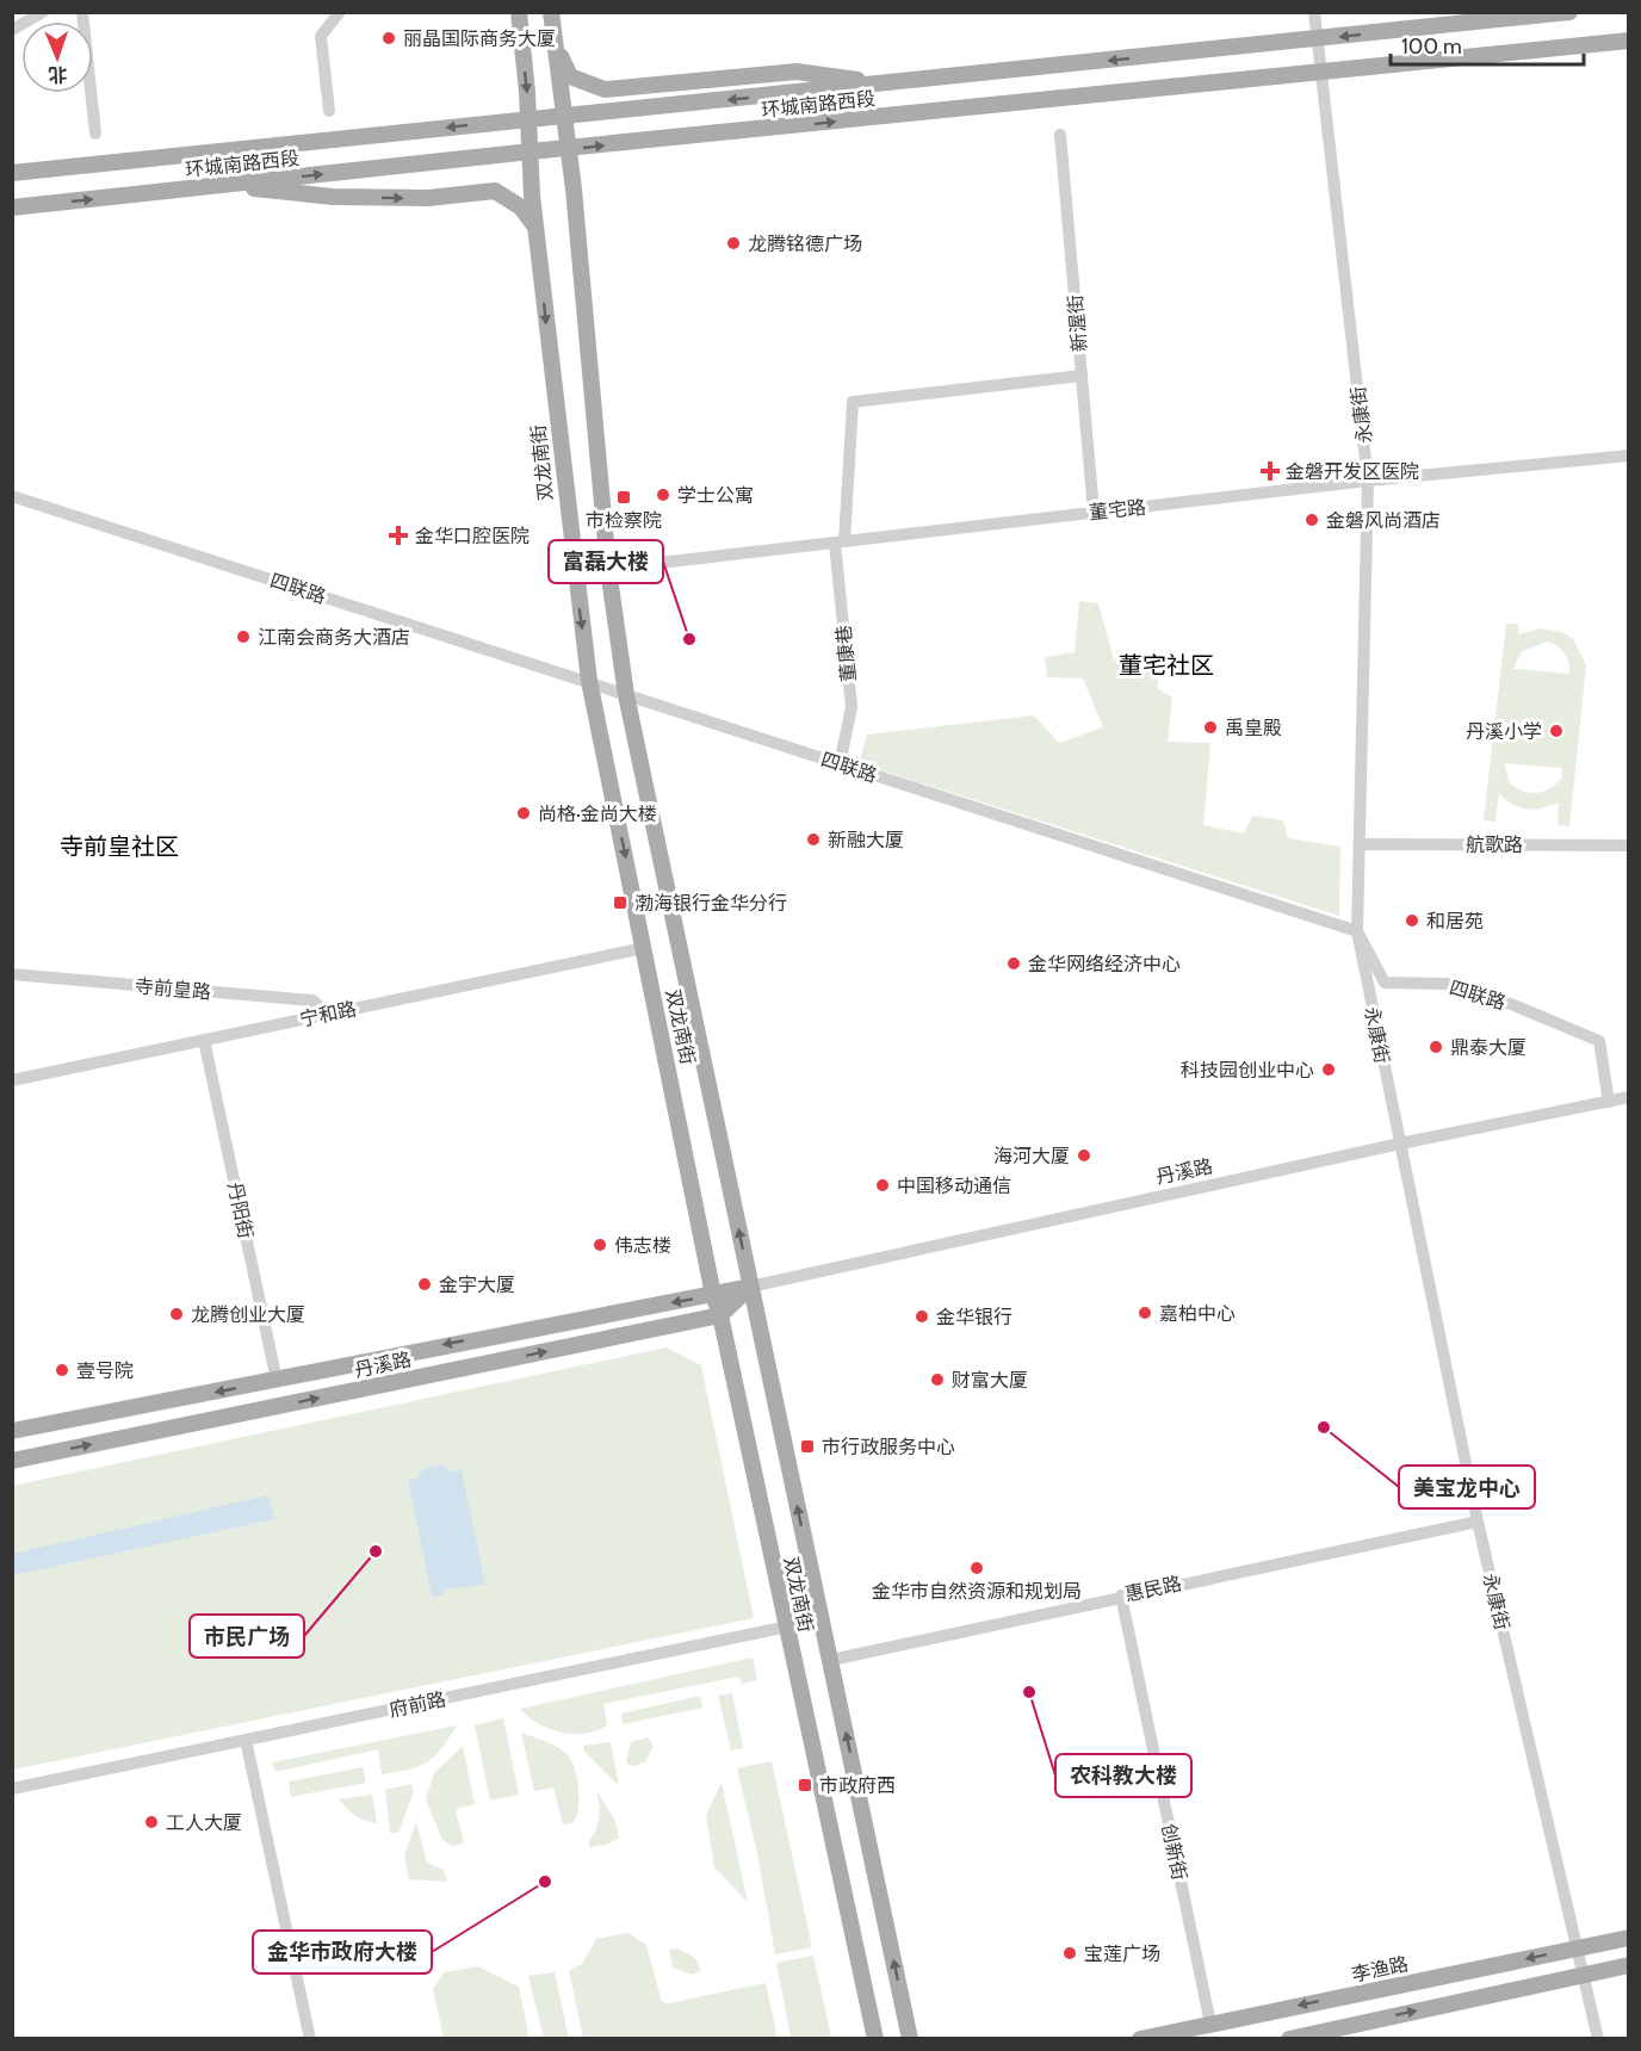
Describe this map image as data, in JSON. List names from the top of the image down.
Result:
{
  "streets": {
    "main road": [
      "环城南路西段",
      "双龙南街",
      "丹溪路",
      "李渔路"
    ],
    "street": [
      "新渥街",
      "永康街",
      "董宅路",
      "四联路",
      "董康巷",
      "航歌路",
      "寺前皇路",
      "宁和路",
      "丹阳街",
      "惠民路",
      "府前路",
      "创新街"
    ]
  },
  "crossings": [
    ["环城南路西段", "永康街"],
    ["环城南路西段", "双龙南街"],
    ["新渥街", "董宅路"],
    ["新渥街", "董康巷"],
    ["永康街", "董宅路"],
    ["永康街", "四联路"],
    ["永康街", "航歌路"],
    ["永康街", "丹溪路"],
    ["永康街", "惠民路"],
    ["永康街", "李渔路"],
    ["双龙南街", "董宅路"],
    ["双龙南街", "四联路"],
    ["双龙南街", "宁和路"],
    ["双龙南街", "丹溪路"],
    ["双龙南街", "惠民路"],
    ["双龙南街", "府前路"],
    ["董宅路", "董康巷"],
    ["四联路", "董康巷"],
    ["四联路", "丹溪路"],
    ["寺前皇路", "宁和路"],
    ["宁和路", "丹阳街"],
    ["丹溪路", "丹阳街"],
    ["惠民路", "创新街"],
    ["创新街", "李渔路"]
  ],
  "districts": ["董宅社区", "寺前皇社区"],
  "places": {
    "other": [
      "丽晶国际商务大厦",
      "龙腾铭德广场",
      "学士公寓",
      "金磐风尚酒店",
      "江南会商务大酒店",
      "富磊大楼",
      "禹皇殿",
      "丹溪小学",
      "尚格·金尚大楼",
      "新融大厦",
      "和居苑",
      "金华网络经济中心",
      "鼎泰大厦",
      "科技园创业中心",
      "海河大厦",
      "中国移动通信",
      "伟志楼",
      "金宇大厦",
      "嘉柏中心",
      "龙腾创业大厦",
      "金华银行",
      "壹号院",
      "财富大厦",
      "美宝龙中心",
      "市民广场",
      "金华市自然资源和规划局",
      "农科教大楼",
      "工人大厦",
      "金华市政府大楼",
      "宝莲广场"
    ],
    "health": ["金磐开发区医院", "金华口腔医院"],
    "transit": [
      "市检察院",
      "渤海银行金华分行",
      "市行政服务中心",
      "市政府西"
    ]
  },
  "scale_bar": "100 m",
  "north": "bottom"
}
